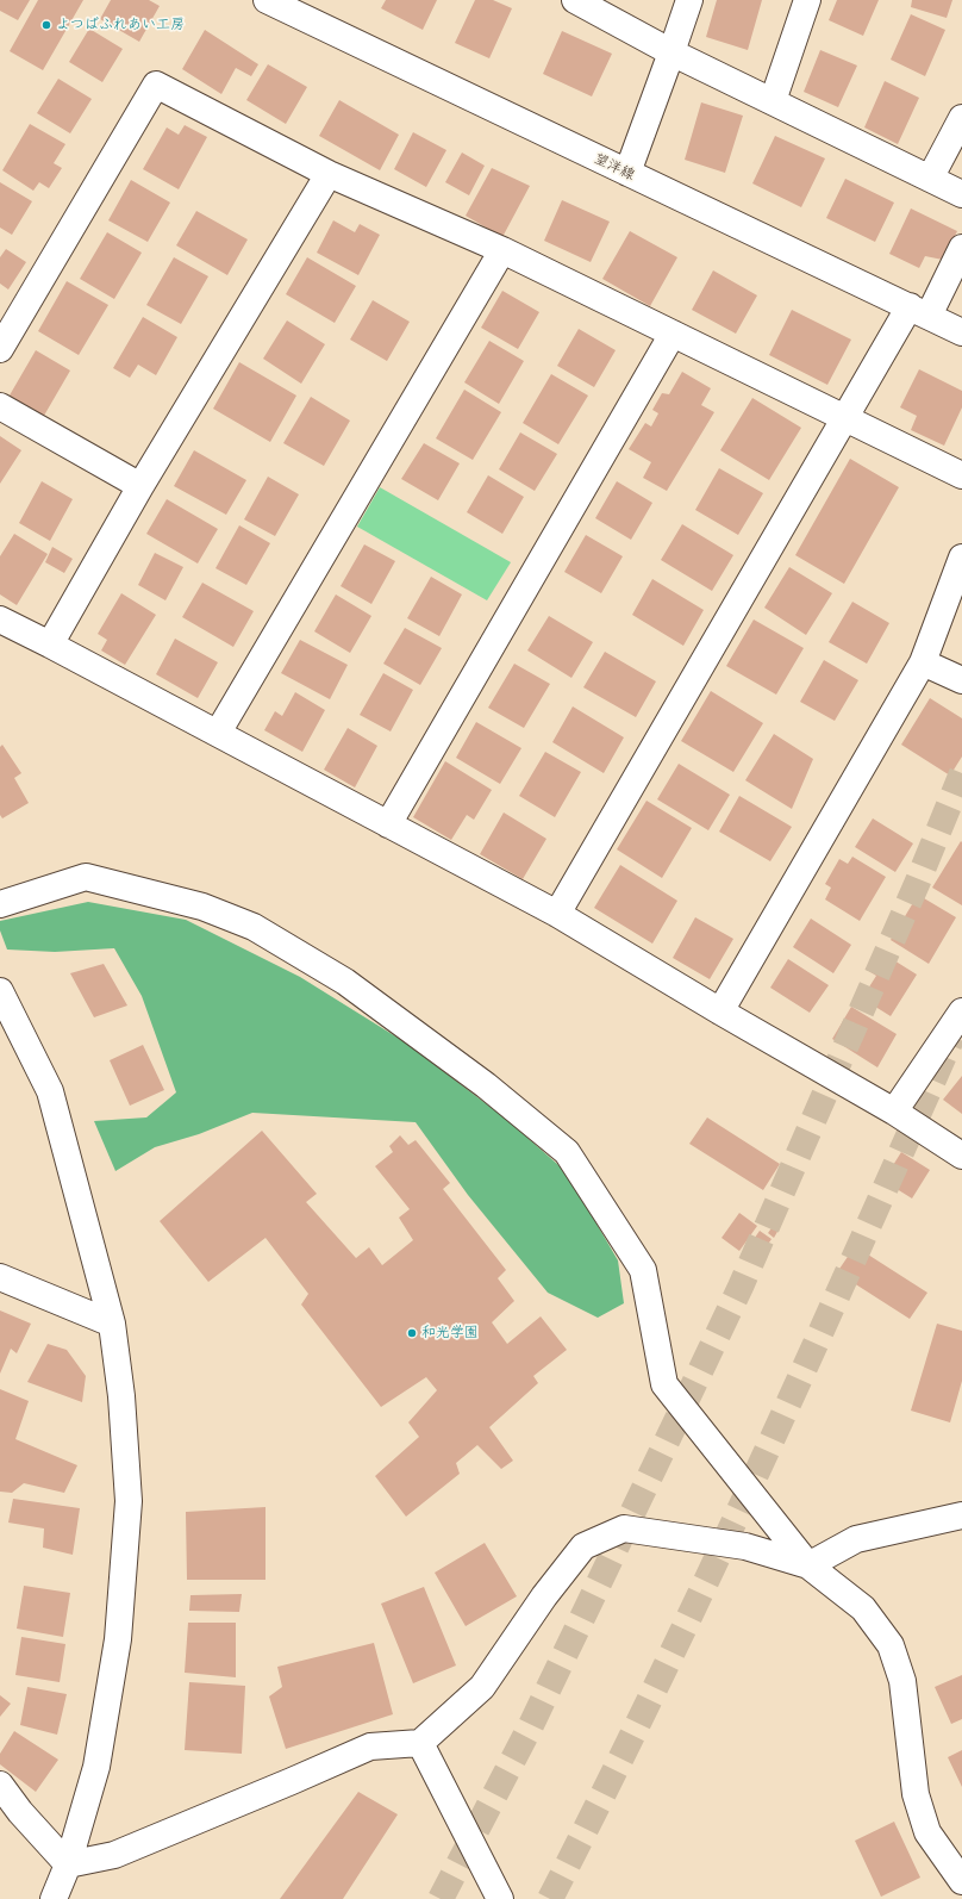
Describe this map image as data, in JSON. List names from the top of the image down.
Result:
{
  "streets": {
    "street": ["望洋線"]
  },
  "places": ["よつばふれあい工房", "和光学園"]
}
